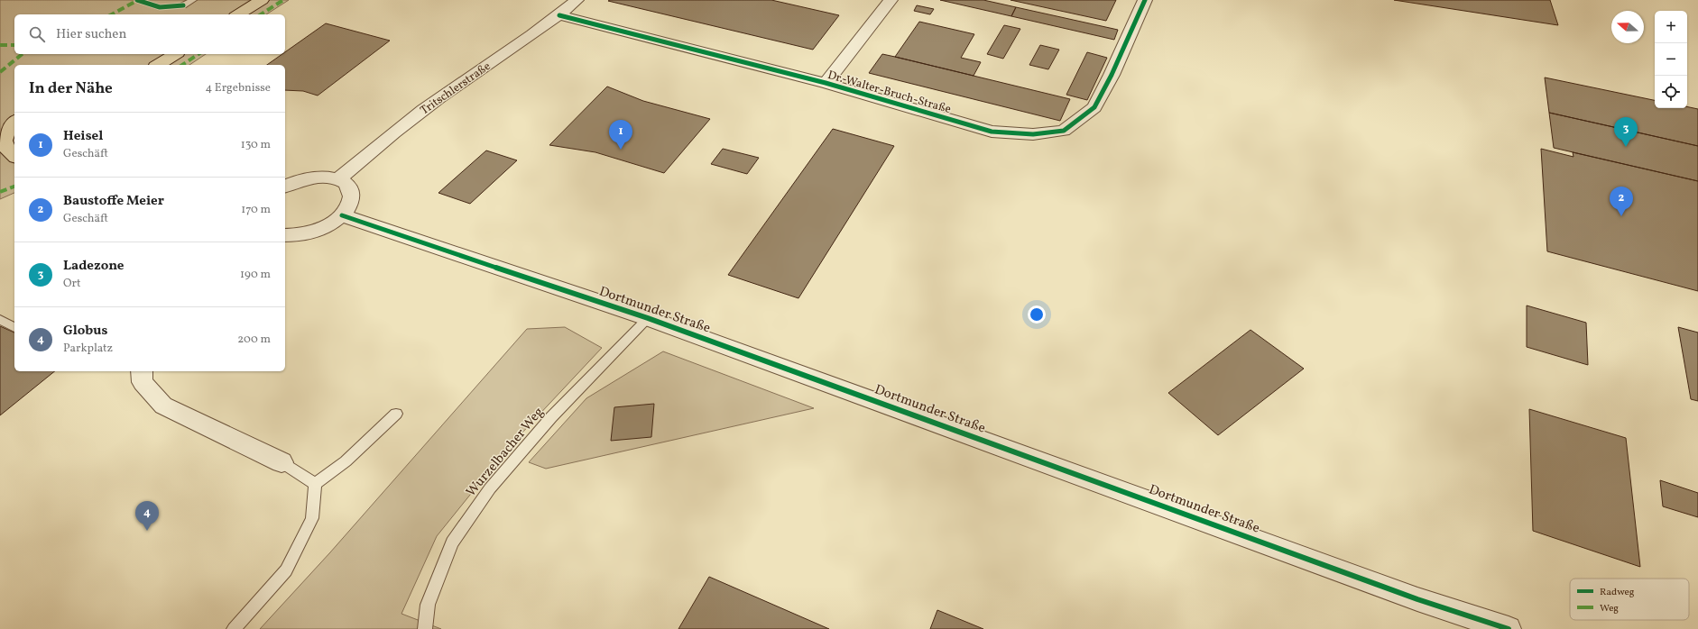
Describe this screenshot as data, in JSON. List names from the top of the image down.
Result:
{
  "streets": {
    "street": ["Tritschlerstraße", "Dr.-Walter-Bruch-Straße", "Dortmunder Straße"],
    "lane": ["Wurzelbacher Weg"]
  },
  "crossings": [
    ["Tritschlerstraße", "Dr.-Walter-Bruch-Straße"],
    ["Dortmunder Straße", "Wurzelbacher Weg"]
  ],
  "legend": ["Radweg", "Weg"],
  "north": "left",
  "page": {
    "map_buttons": ["+", "−"],
    "search": "Hier suchen",
    "heading": ["In der Nähe", "4 Ergebnisse"],
    "list": [
      {
        "mark": "1",
        "name": "Heisel",
        "note": "Geschäft",
        "value": "130 m"
      },
      {
        "mark": "2",
        "name": "Baustoffe Meier",
        "note": "Geschäft",
        "value": "170 m"
      },
      {
        "mark": "3",
        "name": "Ladezone",
        "note": "Ort",
        "value": "190 m"
      },
      {
        "mark": "4",
        "name": "Globus",
        "note": "Parkplatz",
        "value": "200 m"
      }
    ],
    "pins": [
      "3",
      "1",
      "2",
      "4"
    ]
  }
}
